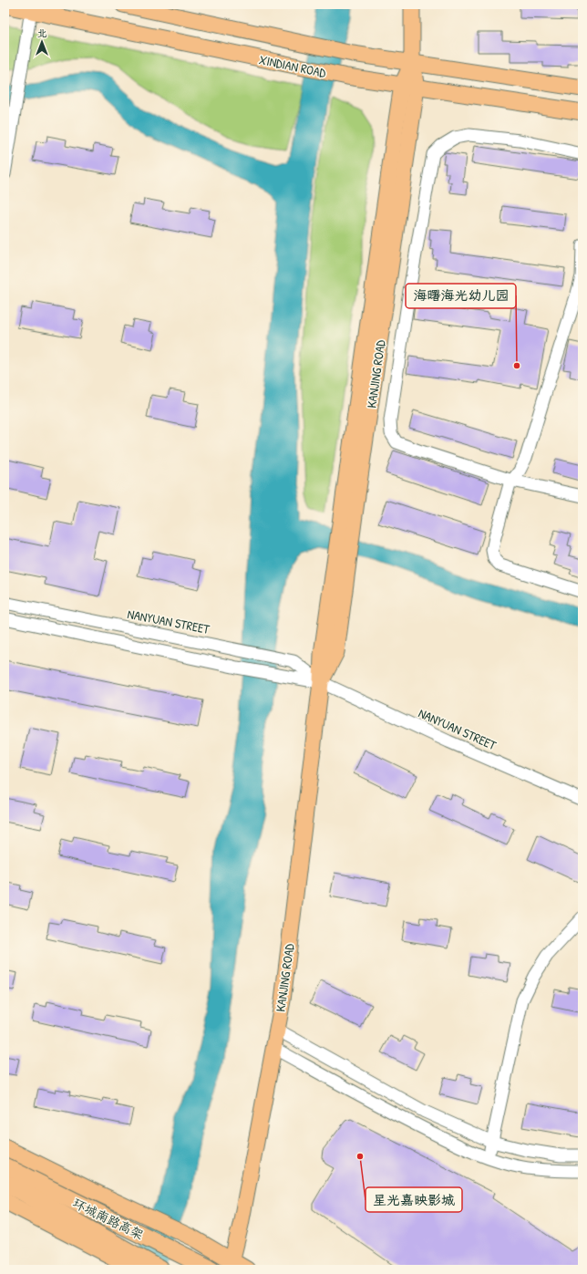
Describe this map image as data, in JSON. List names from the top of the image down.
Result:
{
  "streets": {
    "highway": ["环城南路高架"],
    "main road": ["XINDIAN ROAD", "KANJING ROAD"],
    "street": ["NANYUAN STREET"]
  },
  "crossings": [
    ["XINDIAN ROAD", "KANJING ROAD"],
    ["KANJING ROAD", "NANYUAN STREET"]
  ],
  "places": ["海曙海光幼儿园", "星光嘉映影城"],
  "north": "top"
}
